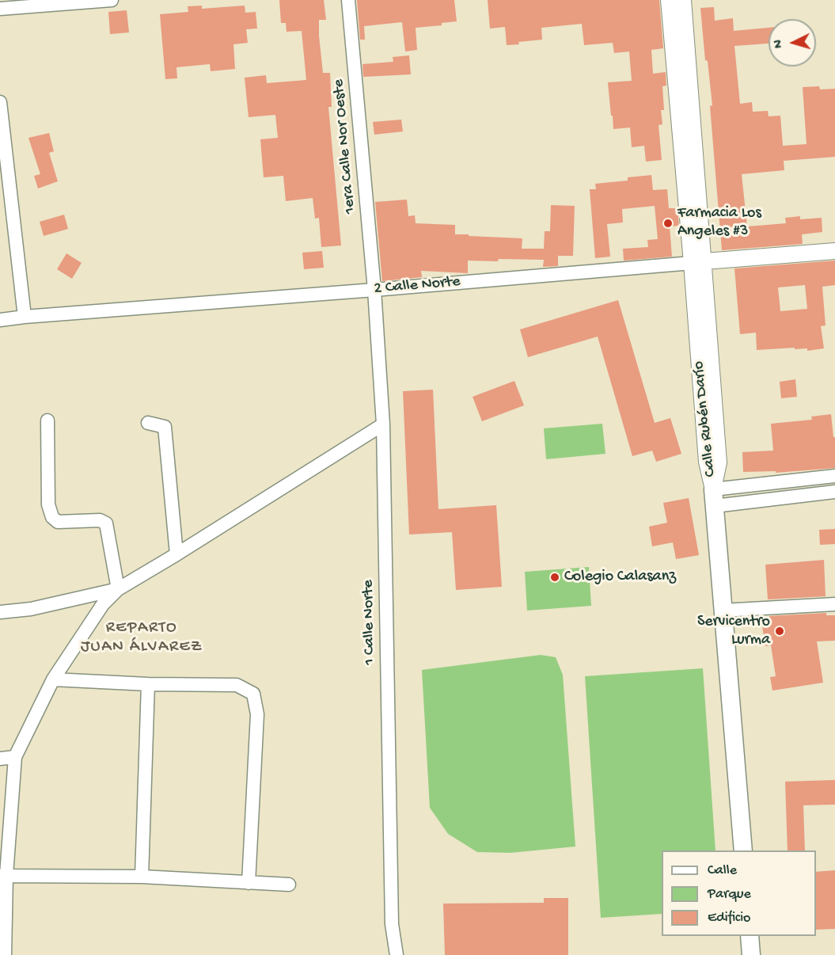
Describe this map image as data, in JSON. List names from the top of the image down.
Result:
{
  "streets": {
    "street": [
      "1era Calle Nor Oeste",
      "2 Calle Norte",
      "Calle Rubén Darío",
      "1 Calle Norte"
    ]
  },
  "crossings": [
    ["1era Calle Nor Oeste", "2 Calle Norte"],
    ["1era Calle Nor Oeste", "1 Calle Norte"],
    ["2 Calle Norte", "Calle Rubén Darío"],
    ["2 Calle Norte", "1 Calle Norte"]
  ],
  "districts": ["REPARTO JUAN ÁLVAREZ"],
  "places": ["Farmacia Los Angeles #3", "Colegio Calasanz", "Servicentro Lurma"],
  "legend": ["Calle", "Parque", "Edificio"],
  "north": "left"
}
